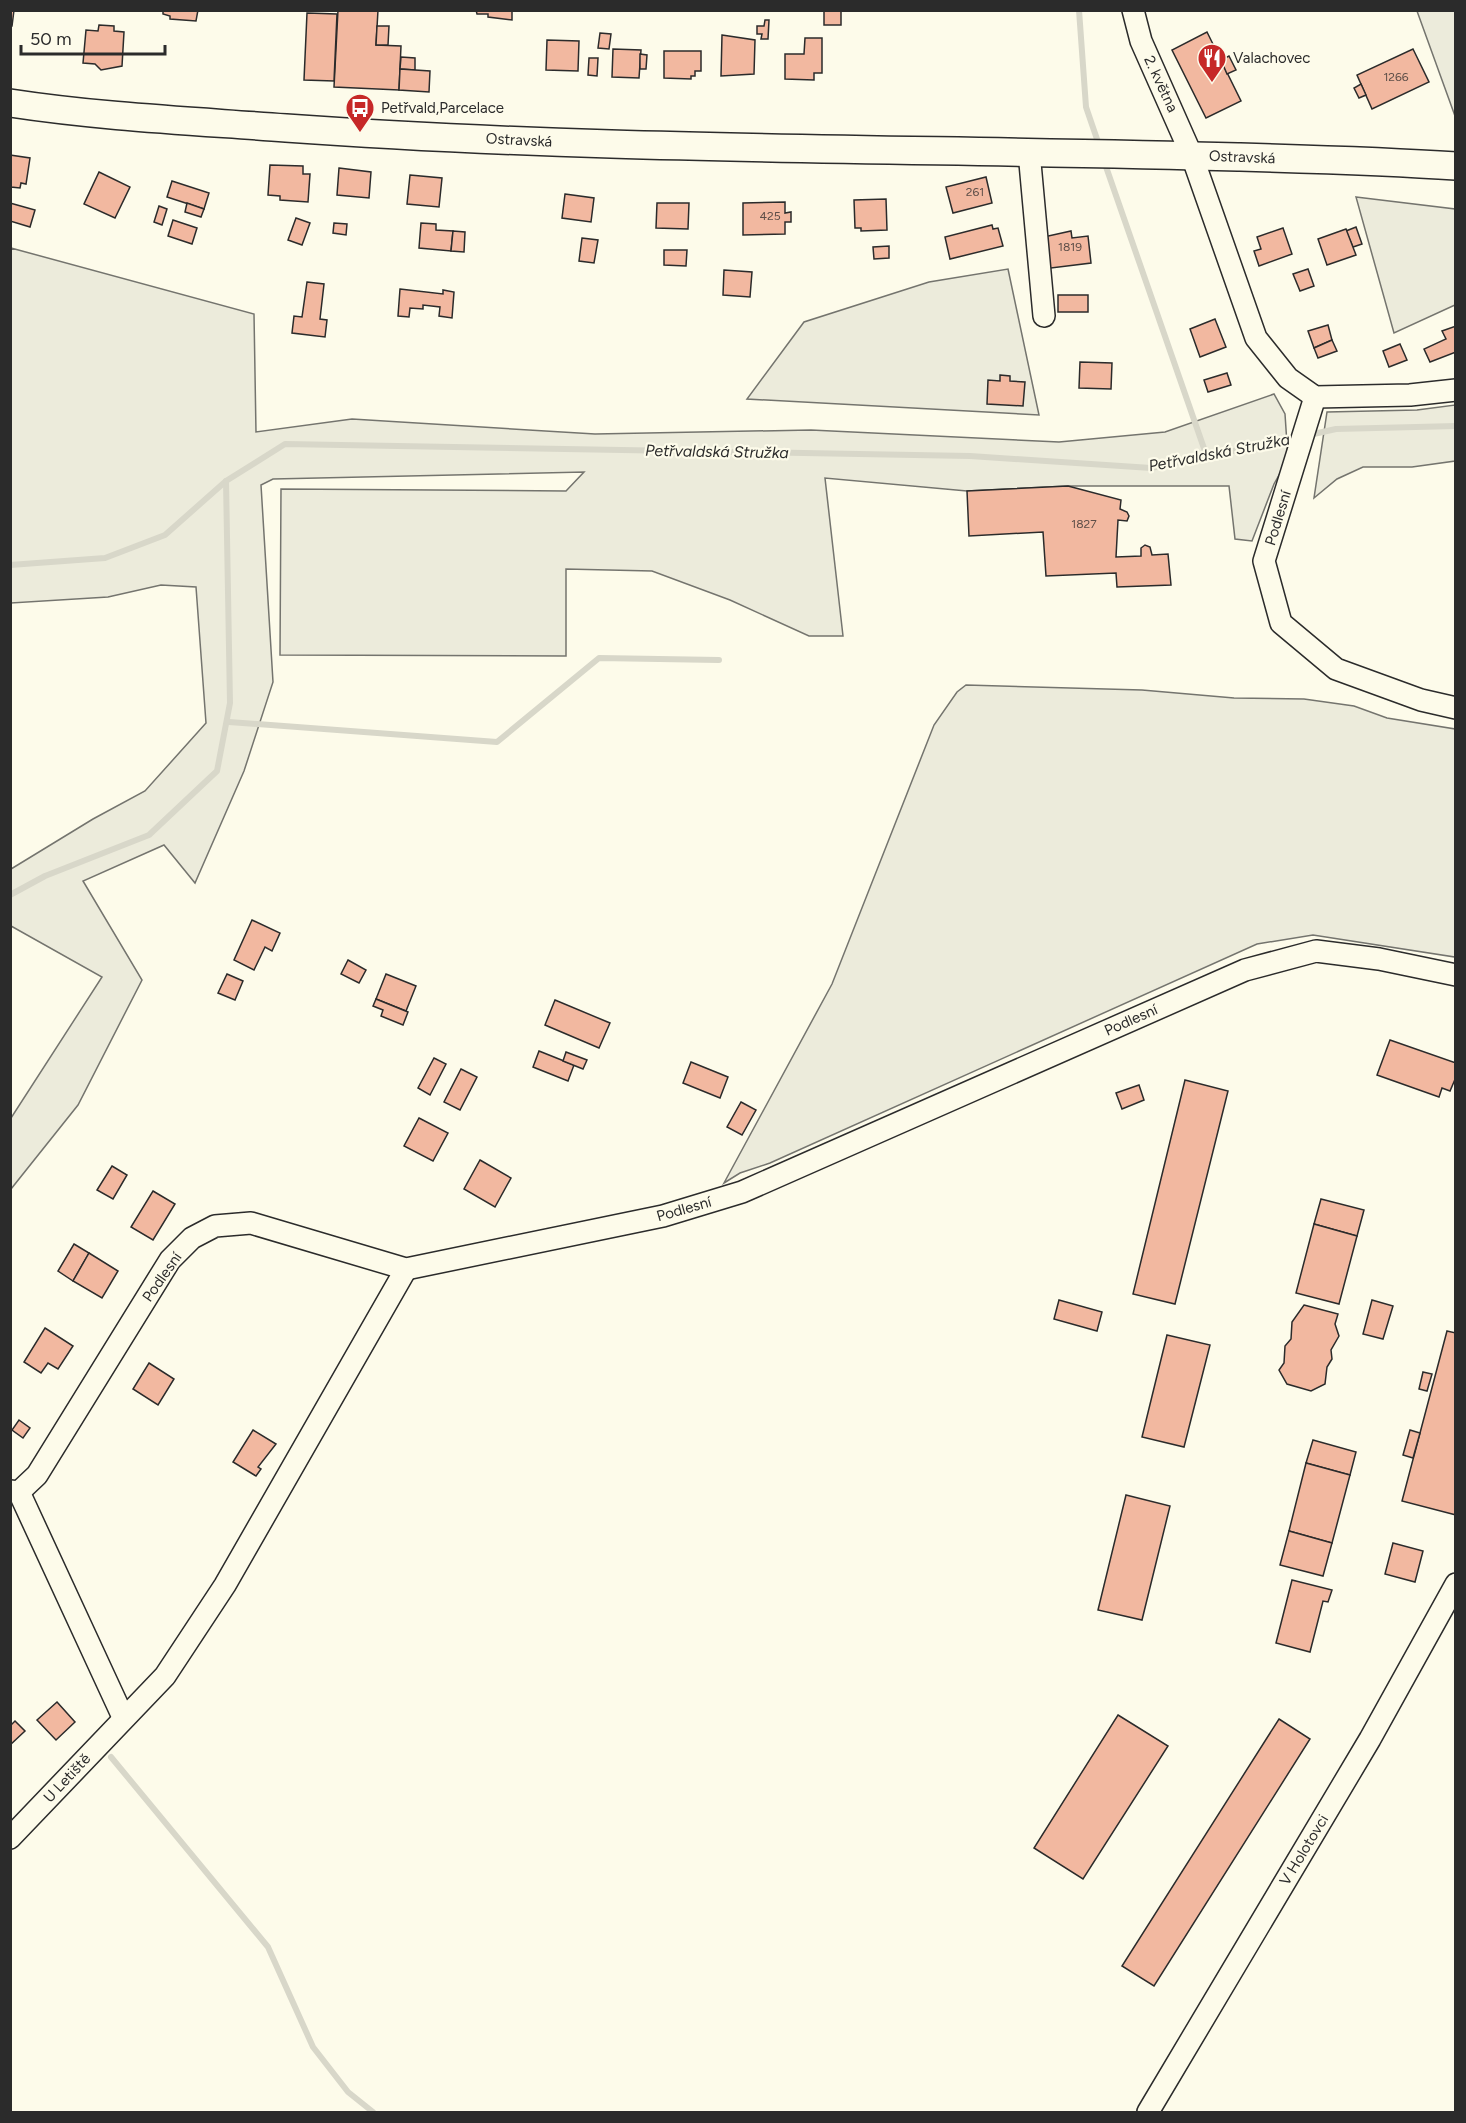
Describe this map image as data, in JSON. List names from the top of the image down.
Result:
{
  "streets": {
    "main road": ["Ostravská"],
    "street": [
      "2. května",
      "Podlesní",
      "U Letiště",
      "V Holotovci"
    ]
  },
  "crossings": [
    ["2. května", "Ostravská"],
    ["Podlesní", "U Letiště"]
  ],
  "water": ["Petřvaldská Stružka"],
  "places": {
    "restaurant": ["Valachovec"],
    "bus stop": ["Petřvald,Parcelace"]
  },
  "house_numbers": [
    "1266",
    "261",
    "425",
    "1819",
    "1827"
  ],
  "scale_bar": "50 m"
}
